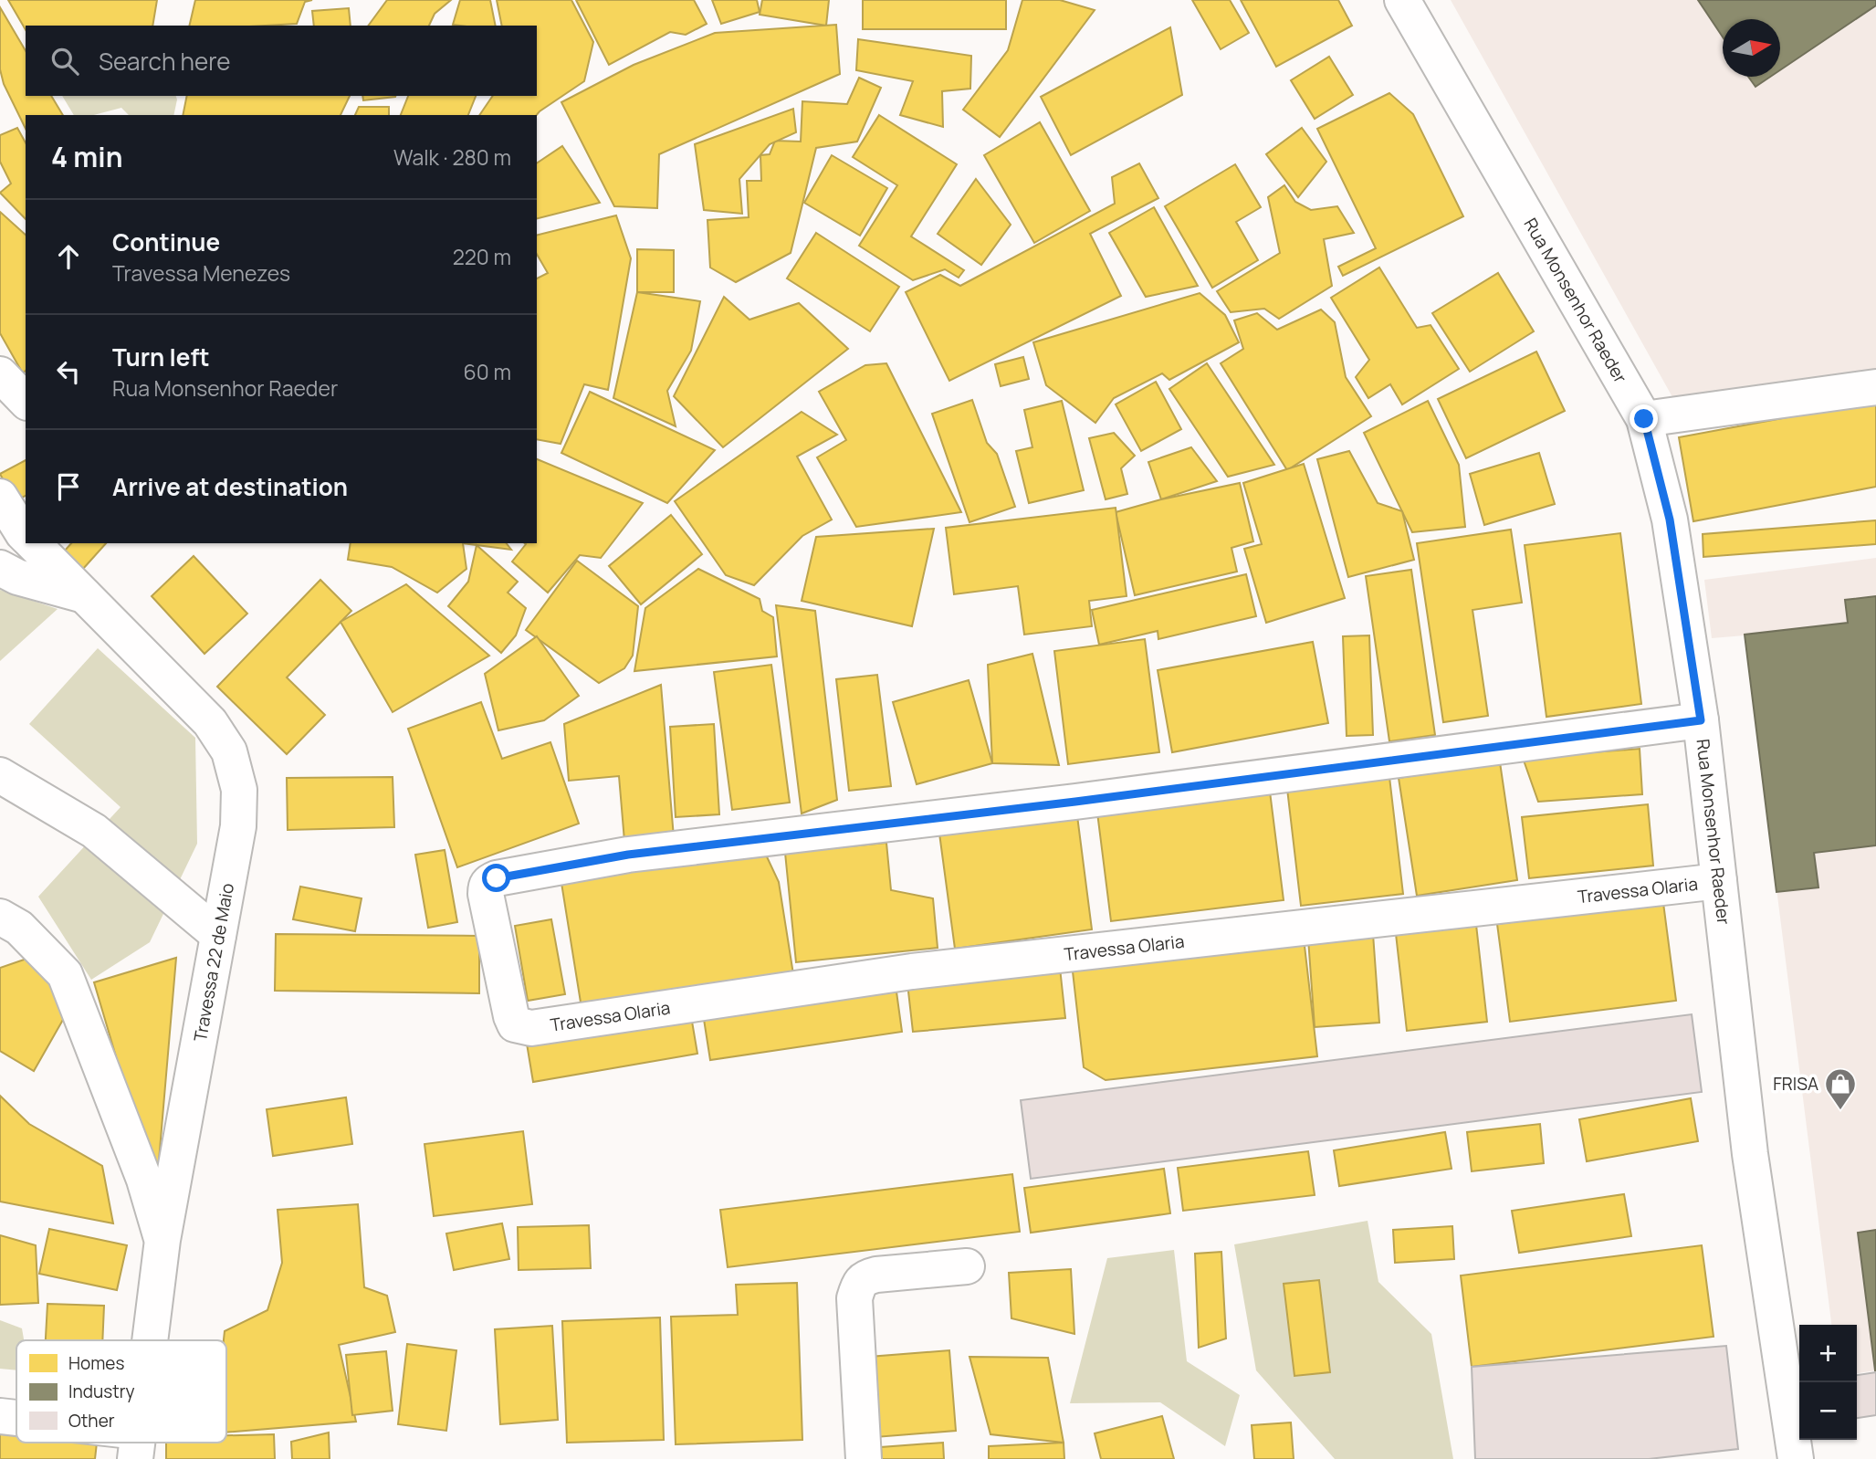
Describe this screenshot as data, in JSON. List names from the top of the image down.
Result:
{
  "streets": {
    "street": ["Rua Monsenhor Raeder", "Travessa Olaria", "Travessa 22 de Maio"]
  },
  "crossings": [
    ["Rua Monsenhor Raeder", "Travessa Olaria"]
  ],
  "places": {
    "shop": ["FRISA"]
  },
  "legend": ["Homes", "Industry", "Other"],
  "north": "right",
  "page": {
    "search": "Search here",
    "heading": ["4 min", "Walk · 280 m"],
    "list": [
      ["Continue", "Travessa Menezes", "220 m"],
      ["Turn left", "Rua Monsenhor Raeder", "60 m"],
      "Arrive at destination"
    ],
    "map_buttons": ["+", "−"]
  }
}
